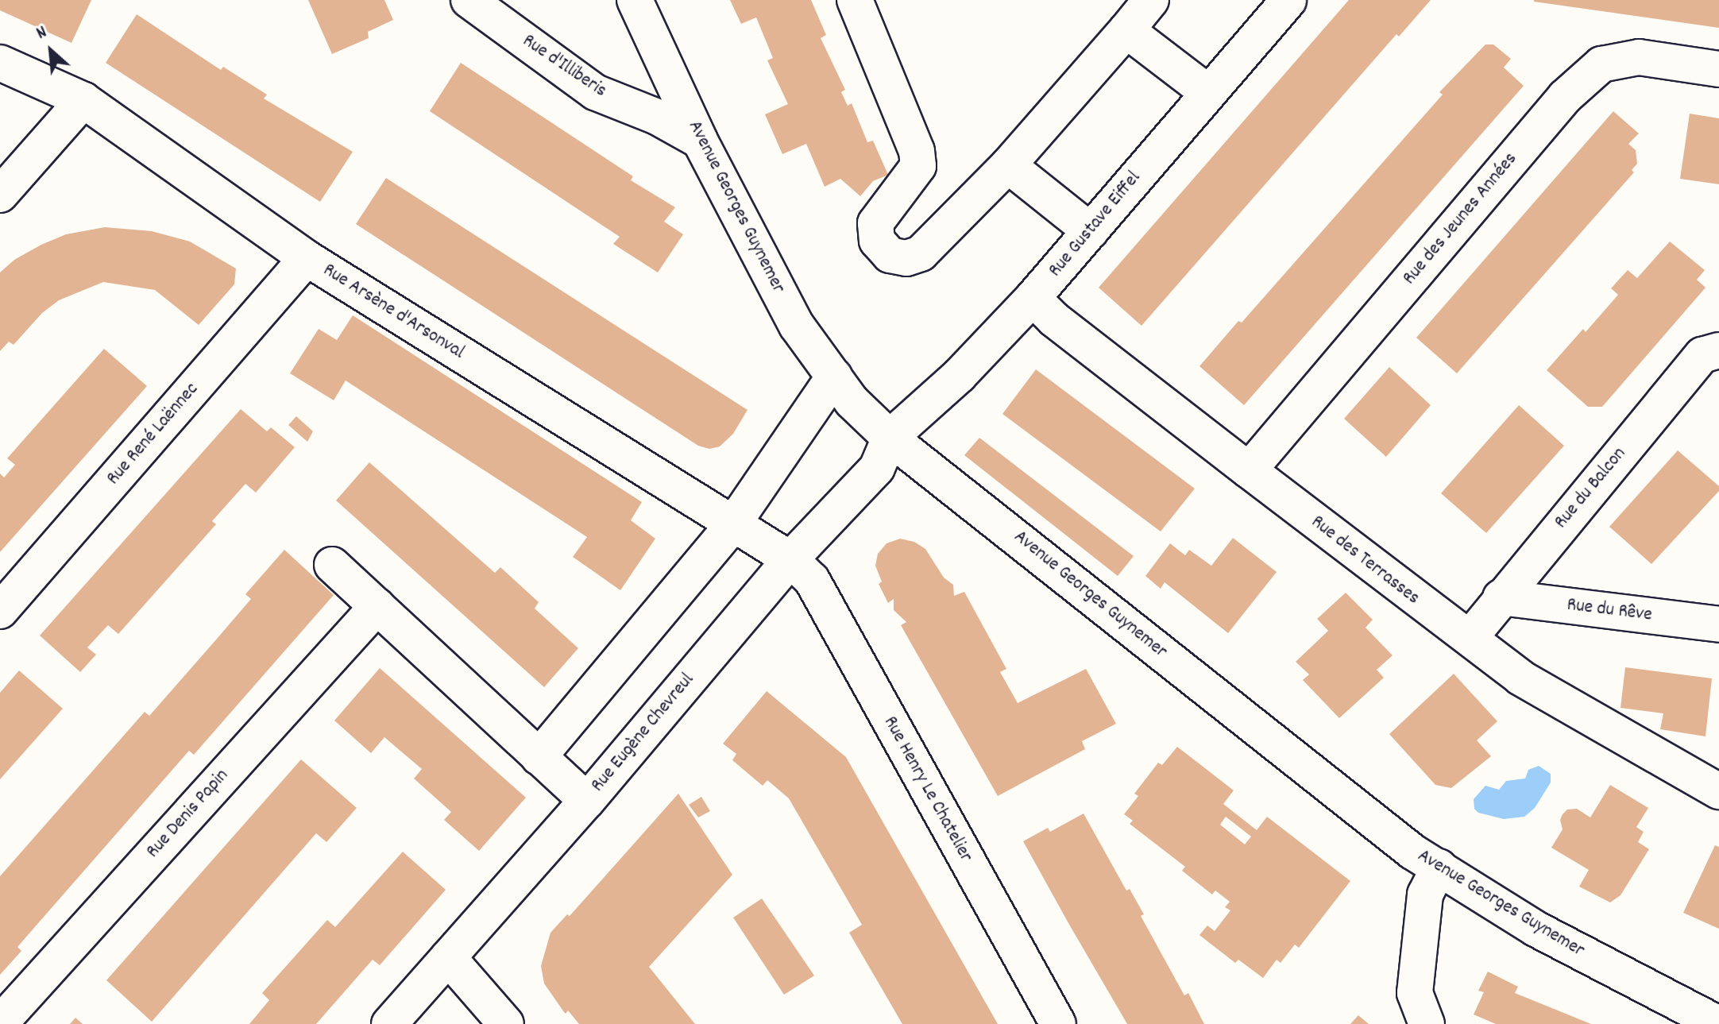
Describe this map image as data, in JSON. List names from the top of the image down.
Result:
{
  "streets": {
    "street": [
      "Rue d'Illiberis",
      "Avenue Georges Guynemer",
      "Rue des Jeunes Années",
      "Rue Gustave Eiffel",
      "Rue Arsène d'Arsonval",
      "Rue René Laënnec",
      "Rue du Balcon",
      "Rue des Terrasses",
      "Rue du Rêve",
      "Rue Eugène Chevreul",
      "Rue Henry Le Chatelier",
      "Rue Denis Papin"
    ]
  },
  "crossings": [
    ["Rue d'Illiberis", "Avenue Georges Guynemer"],
    ["Avenue Georges Guynemer", "Rue Gustave Eiffel"],
    ["Avenue Georges Guynemer", "Rue Eugène Chevreul"],
    ["Rue des Jeunes Années", "Rue des Terrasses"],
    ["Rue Gustave Eiffel", "Rue des Terrasses"],
    ["Rue Gustave Eiffel", "Rue Eugène Chevreul"],
    ["Rue Arsène d'Arsonval", "Rue René Laënnec"],
    ["Rue Arsène d'Arsonval", "Rue Eugène Chevreul"],
    ["Rue Arsène d'Arsonval", "Rue Henry Le Chatelier"],
    ["Rue du Balcon", "Rue des Terrasses"],
    ["Rue du Balcon", "Rue du Rêve"],
    ["Rue Eugène Chevreul", "Rue Henry Le Chatelier"]
  ],
  "north": "top left"
}
